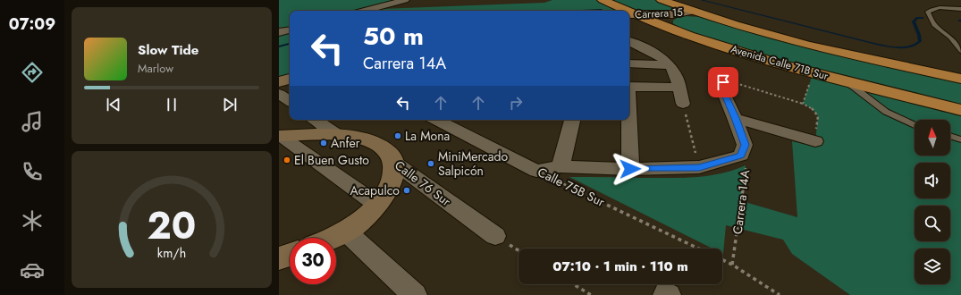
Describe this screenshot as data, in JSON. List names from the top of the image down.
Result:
{
  "streets": {
    "highway": ["Avenida Calle 71B Sur"],
    "street": ["Carrera 15", "Calle 76 Sur", "Calle 75B Sur"],
    "path": ["Carrera 14A"]
  },
  "crossings": [
    ["Carrera 15", "Avenida Calle 71B Sur"]
  ],
  "places": [
    "La Mona",
    "Anfer",
    "El Buen Gusto",
    "MiniMercado Salpicón",
    "Acapulco"
  ],
  "north": "top",
  "page": {
    "tabs": "07:09",
    "turn": ["50 m", "Carrera 14A"],
    "song": ["Slow Tide", "Marlow"],
    "limit": "30",
    "trip": "07:10 · 1 min · 110 m",
    "gauge": ["20", "km/h"]
  }
}
